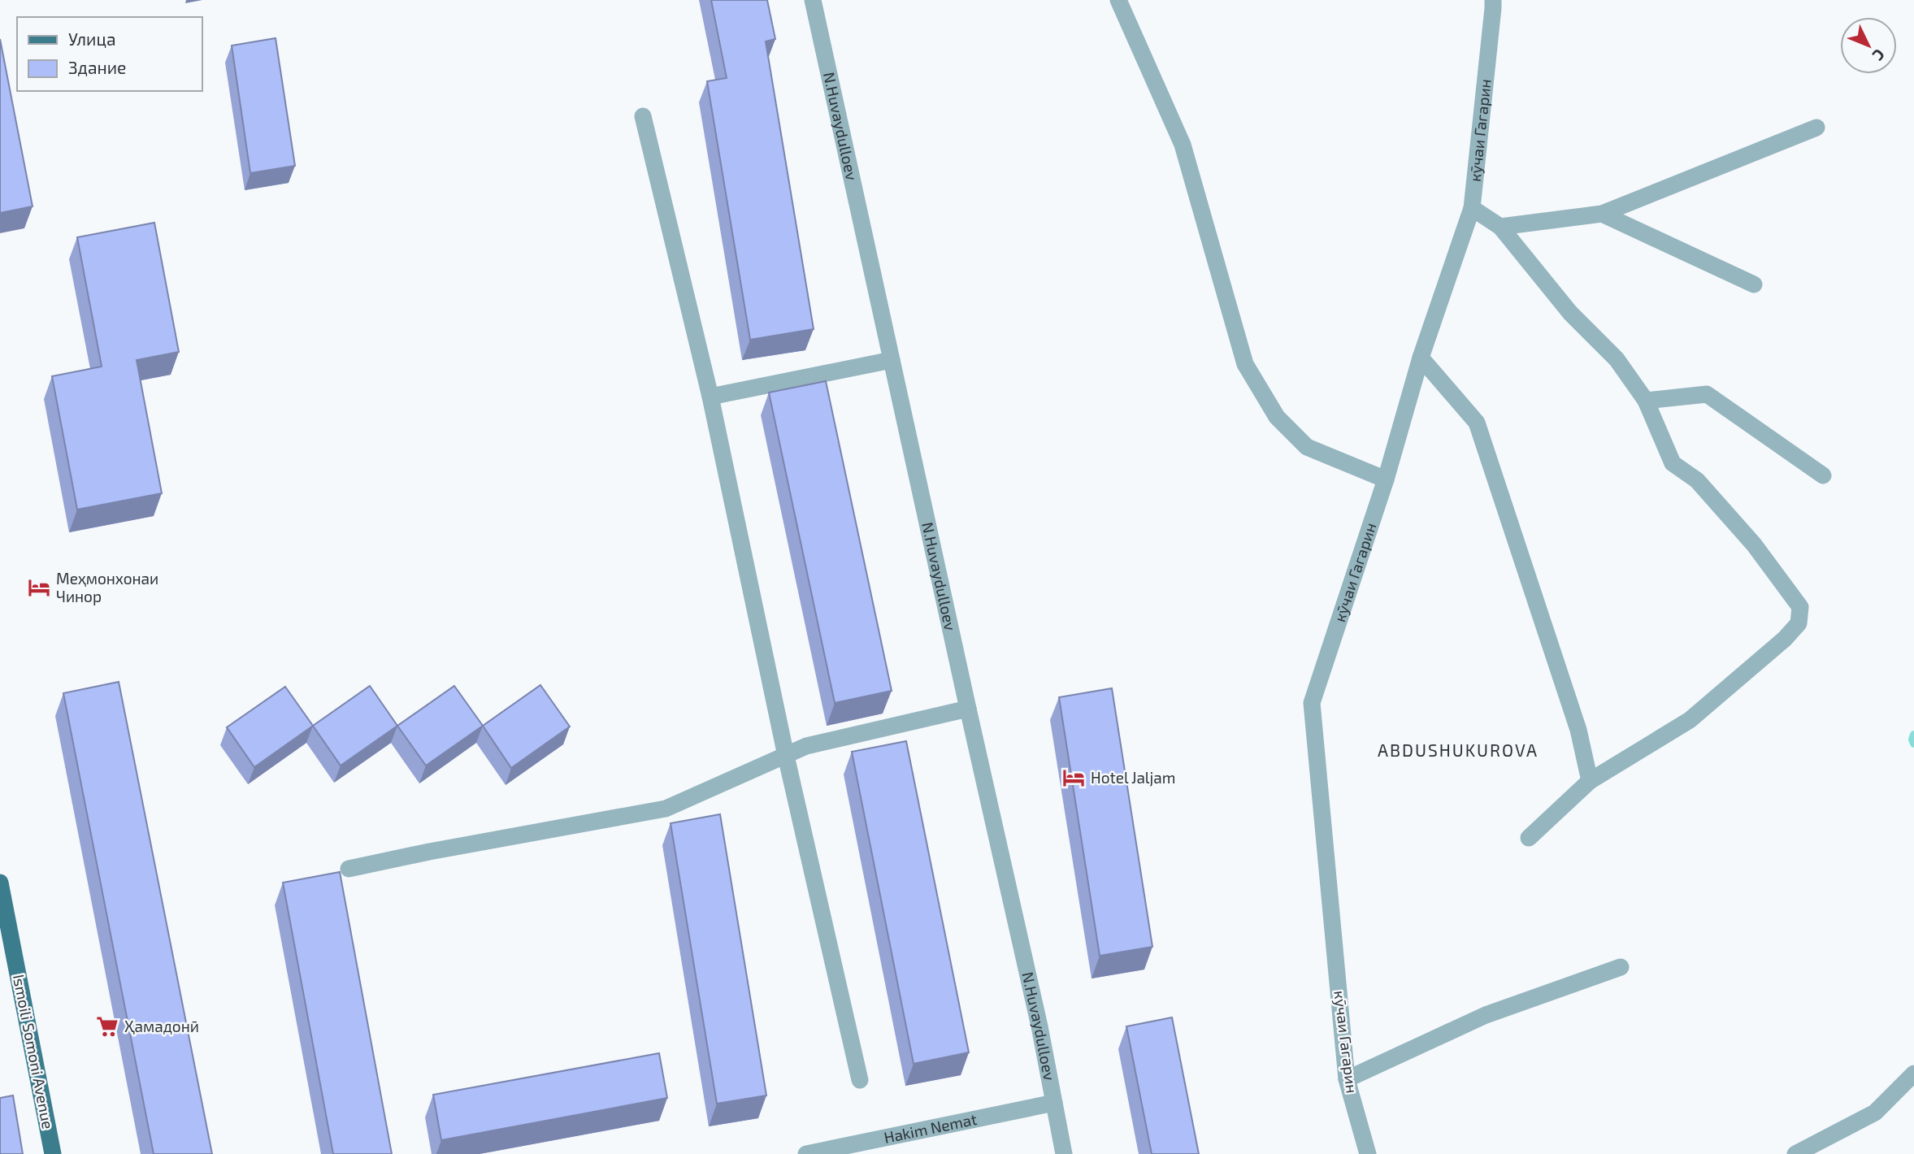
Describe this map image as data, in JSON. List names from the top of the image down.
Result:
{
  "streets": {
    "main road": ["Ismoili Somoni Avenue"],
    "street": ["N.Huvaydulloev", "кӯчаи Гагарин", "Hakim Nemat"]
  },
  "crossings": [
    ["N.Huvaydulloev", "Hakim Nemat"]
  ],
  "districts": ["ABDUSHUKUROVA"],
  "places": {
    "hotel": ["Меҳмонхонаи Чинор", "Hotel Jaljam"],
    "supermarket": ["Ҳамадонӣ"]
  },
  "legend": ["Улица", "Здание"],
  "north": "bottom right"
}
